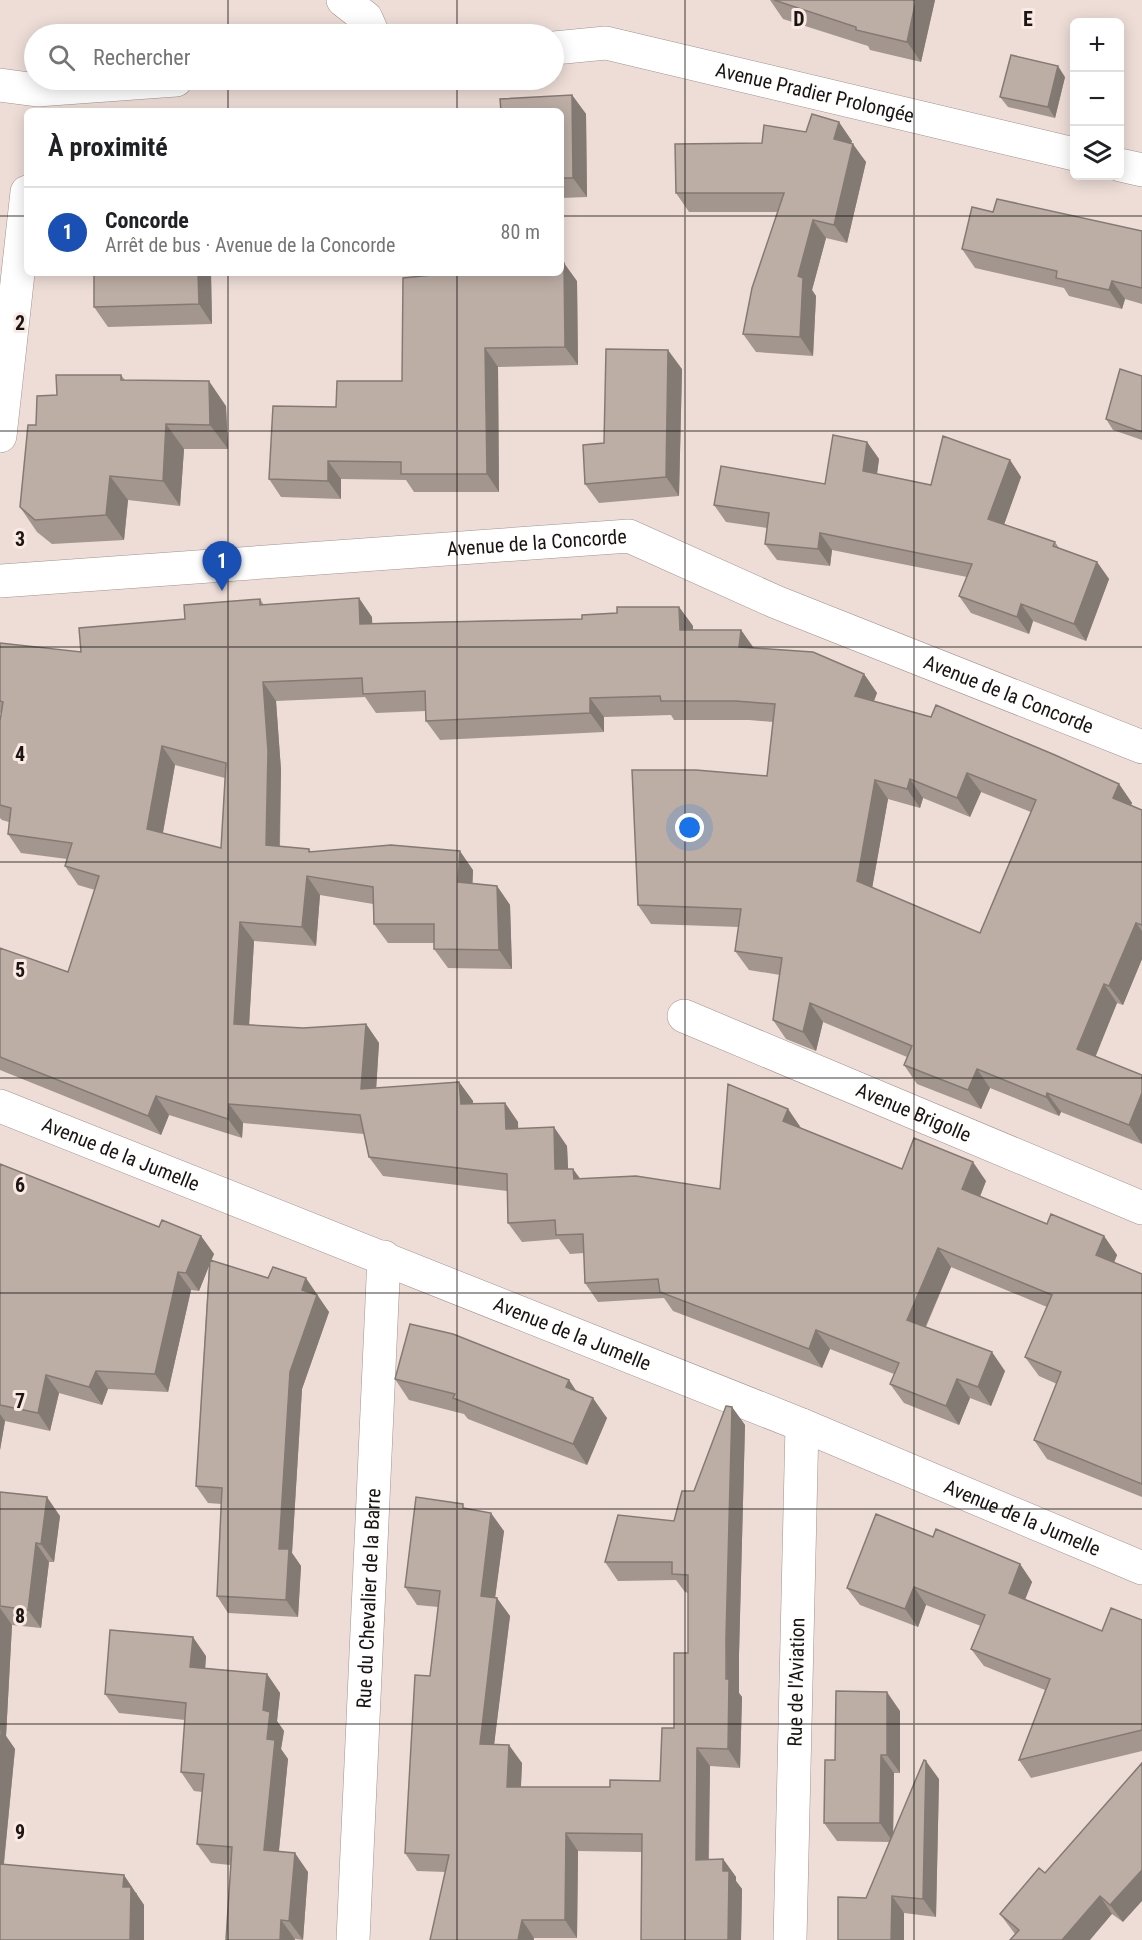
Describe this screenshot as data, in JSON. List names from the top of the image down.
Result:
{
  "streets": {
    "street": [
      "Avenue Pradier Prolongée",
      "Avenue de la Concorde",
      "Avenue Brigolle",
      "Avenue de la Jumelle",
      "Rue du Chevalier de la Barre",
      "Rue de l'Aviation"
    ]
  },
  "crossings": [
    ["Avenue de la Jumelle", "Rue du Chevalier de la Barre"],
    ["Avenue de la Jumelle", "Rue de l'Aviation"]
  ],
  "page": {
    "map_buttons": ["+", "−"],
    "search": "Rechercher",
    "heading": "À proximité",
    "list": [
      {
        "mark": "1",
        "name": "Concorde",
        "note": "Arrêt de bus · Avenue de la Concorde",
        "value": "80 m"
      }
    ],
    "pins": "1"
  },
  "grid": {
    "columns": ["D", "E"],
    "rows": [
      "2",
      "3",
      "4",
      "5",
      "6",
      "7",
      "8",
      "9"
    ]
  }
}
